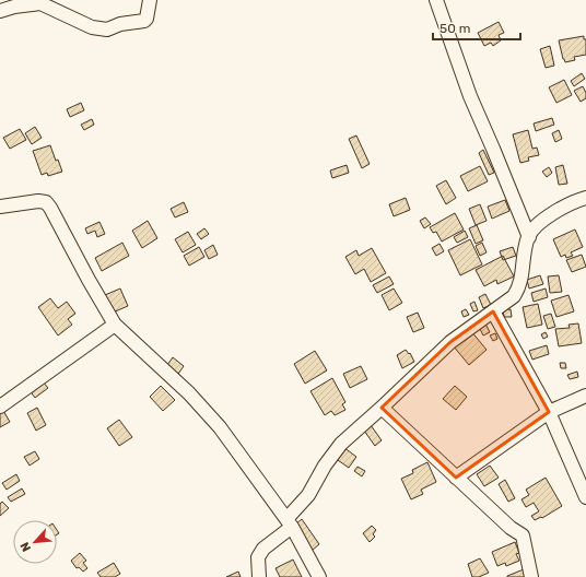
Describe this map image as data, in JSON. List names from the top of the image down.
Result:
{
  "scale_bar": "50 m",
  "north": "bottom left"
}
